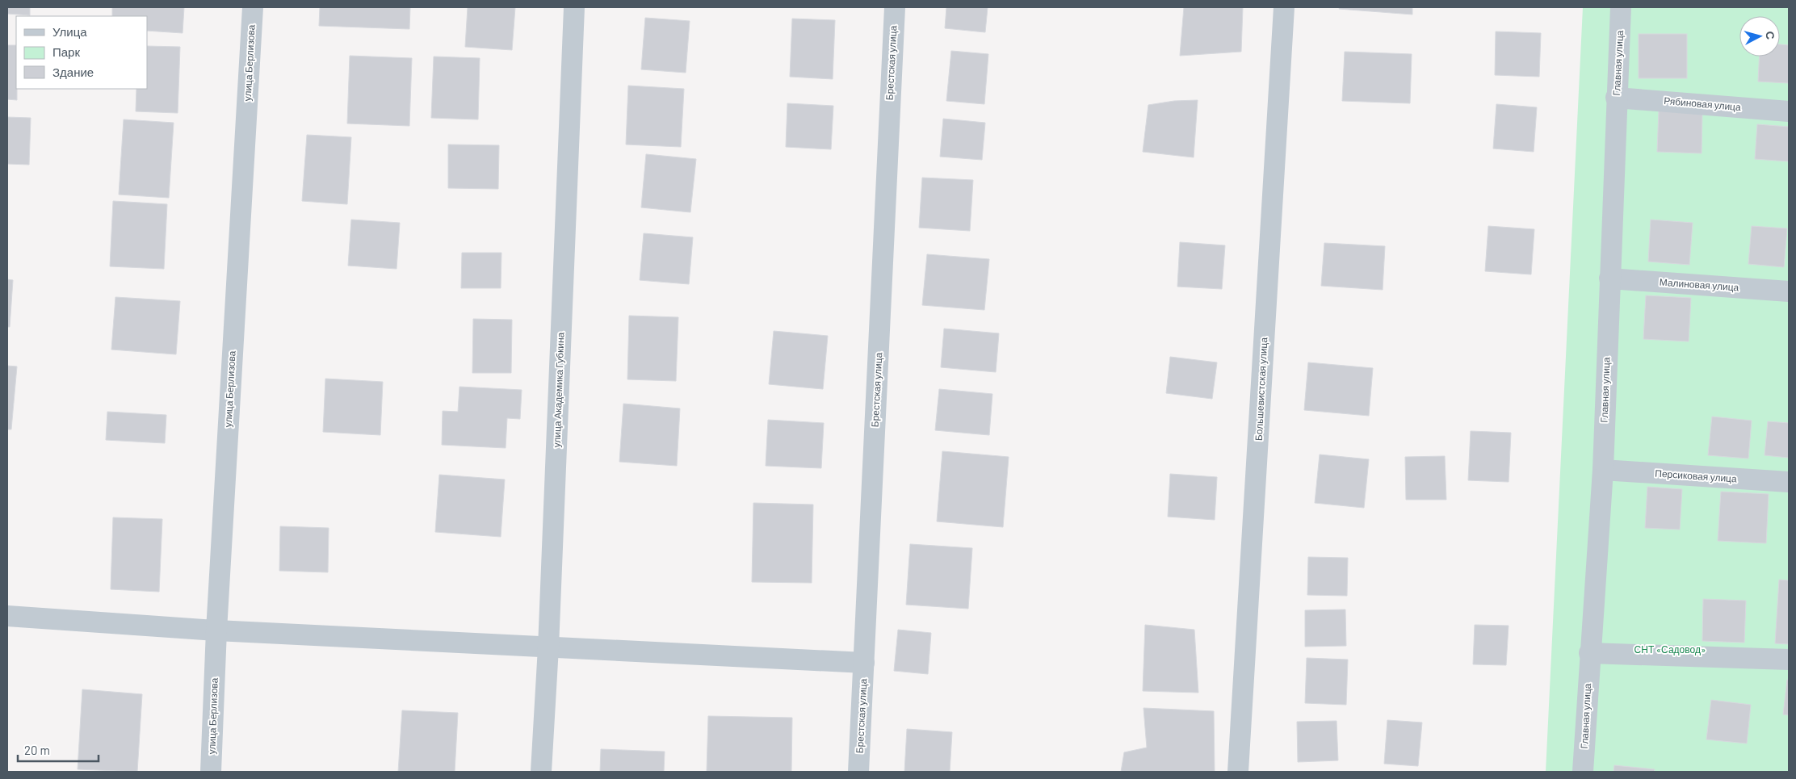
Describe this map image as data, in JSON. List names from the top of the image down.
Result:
{
  "streets": {
    "street": [
      "улица Берлизова",
      "Брестская улица",
      "Главная улица",
      "Рябиновая улица",
      "Малиновая улица",
      "Большевистская улица",
      "улица Академика Губкина",
      "Персиковая улица"
    ]
  },
  "crossings": [
    ["Главная улица", "Рябиновая улица"],
    ["Главная улица", "Малиновая улица"],
    ["Главная улица", "Персиковая улица"]
  ],
  "parks": ["СНТ «Садовод»"],
  "legend": ["Улица", "Парк", "Здание"],
  "scale_bar": "20 m",
  "north": "right"
}
